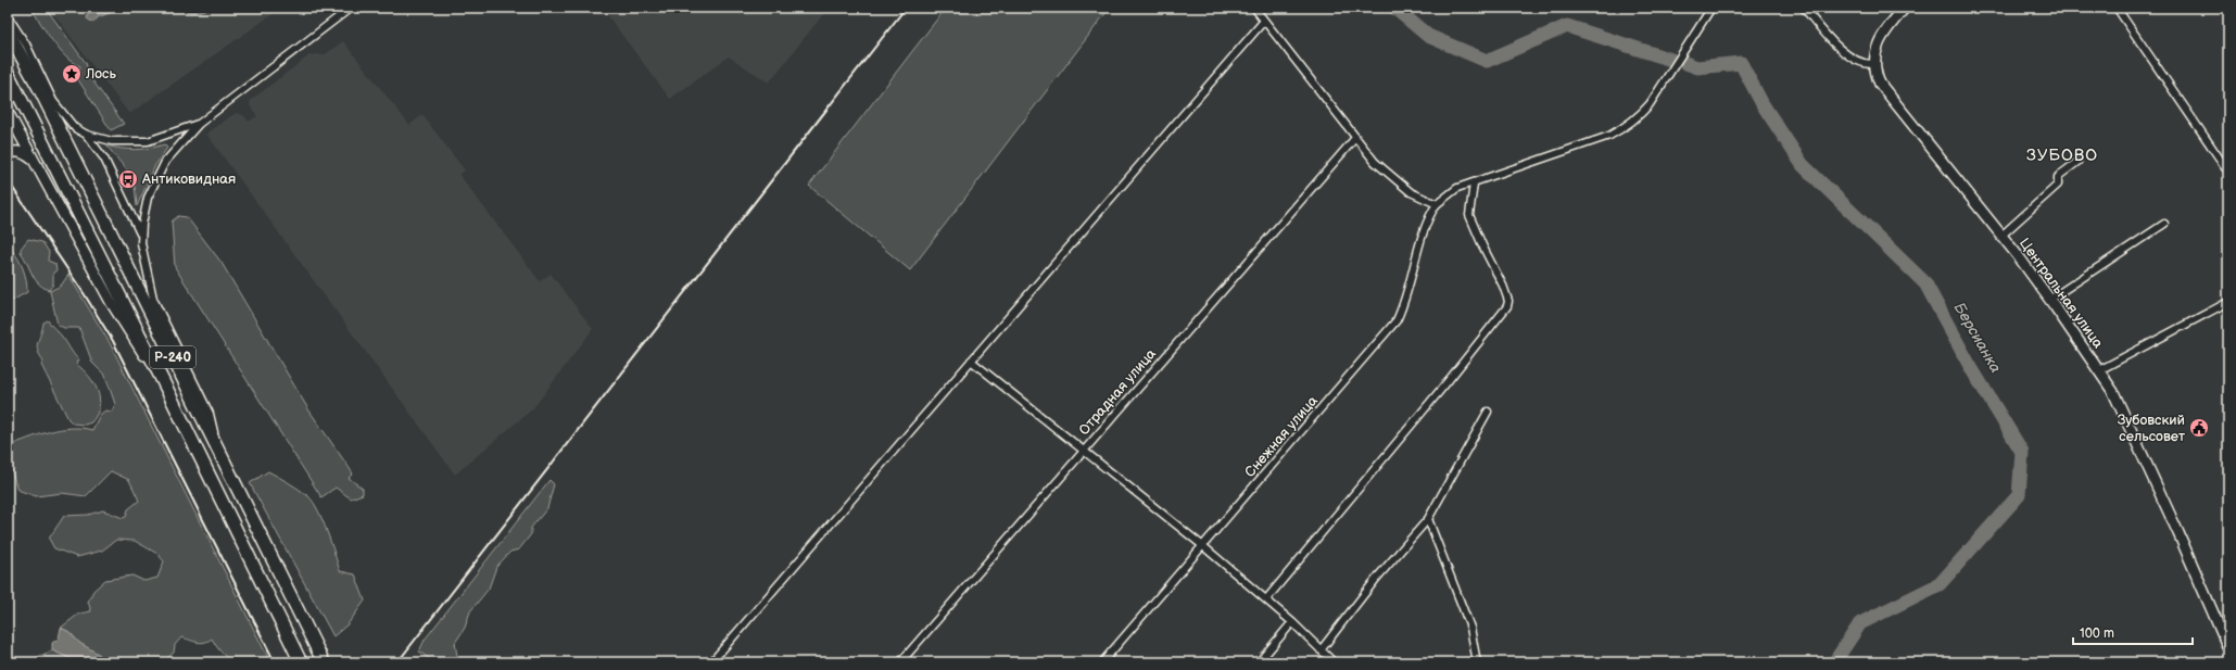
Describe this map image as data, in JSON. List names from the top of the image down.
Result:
{
  "streets": {
    "highway": ["Р-240"],
    "street": ["Центральная улица", "Отрадная улица", "Снежная улица"]
  },
  "districts": ["ЗУБОВО"],
  "water": ["Берсианка"],
  "places": {
    "place": ["Лось"],
    "bus stop": ["Антиковидная"],
    "public building": ["Зубовский сельсовет"]
  },
  "scale_bar": "100 m"
}
